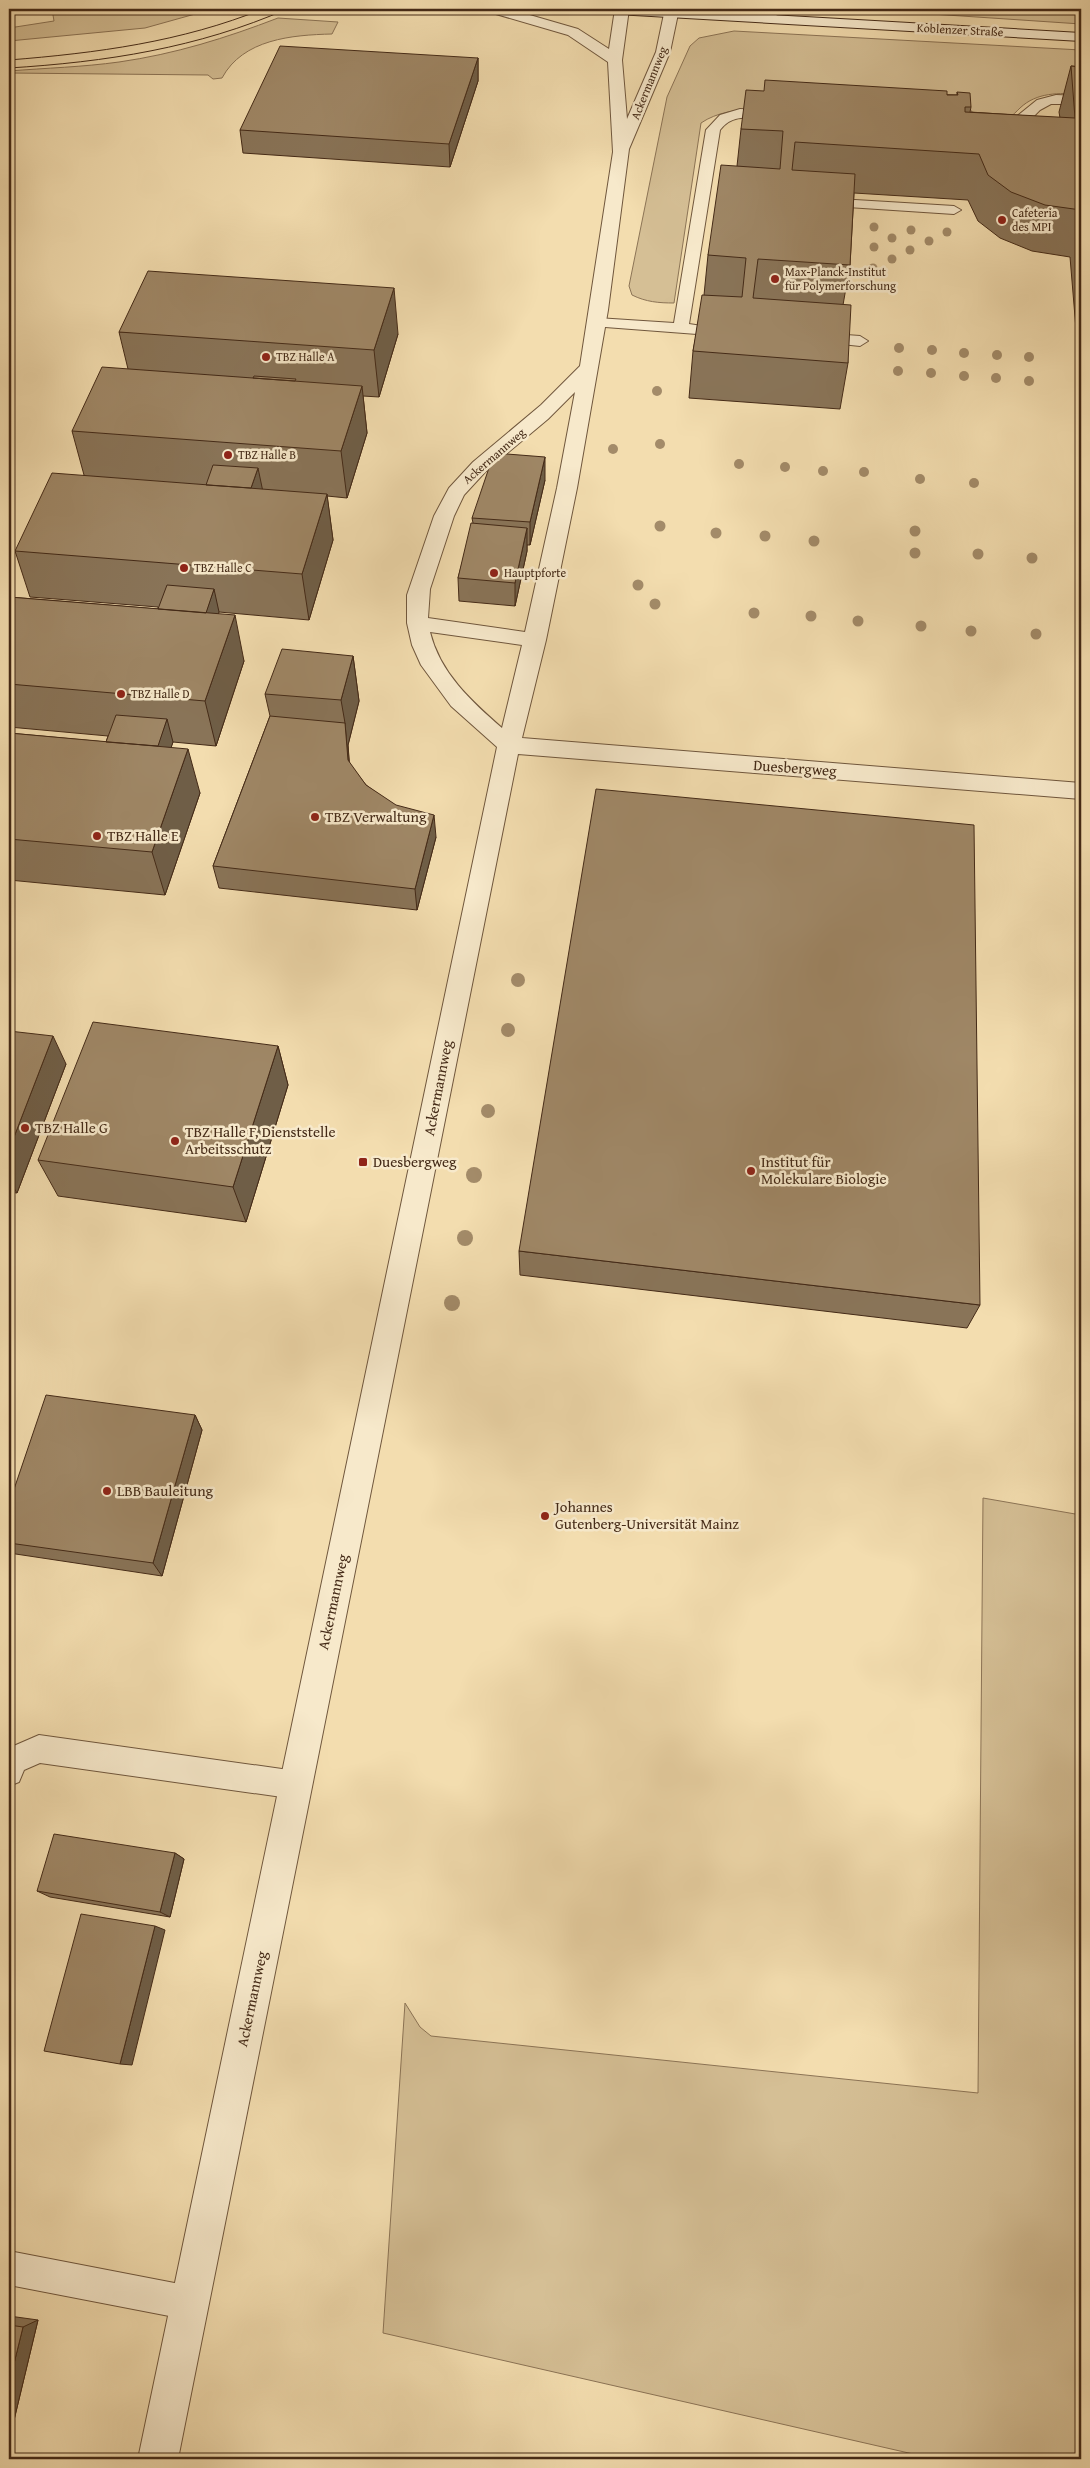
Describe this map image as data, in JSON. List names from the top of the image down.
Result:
{
  "streets": {
    "street": ["Koblenzer Straße", "Ackermannweg", "Duesbergweg"]
  },
  "crossings": [
    ["Koblenzer Straße", "Ackermannweg"],
    ["Ackermannweg", "Duesbergweg"]
  ],
  "places": {
    "other": [
      "Cafeteria des MPI",
      "Max-Planck-Institut für Polymerforschung",
      "TBZ Halle A",
      "TBZ Halle B",
      "TBZ Halle C",
      "Hauptpforte",
      "TBZ Halle D",
      "TBZ Verwaltung",
      "TBZ Halle E",
      "TBZ Halle G",
      "TBZ Halle F, Dienststelle Arbeitsschutz",
      "Institut für Molekulare Biologie",
      "LBB Bauleitung",
      "Johannes Gutenberg-Universität Mainz"
    ],
    "transit": ["Duesbergweg"]
  }
}
